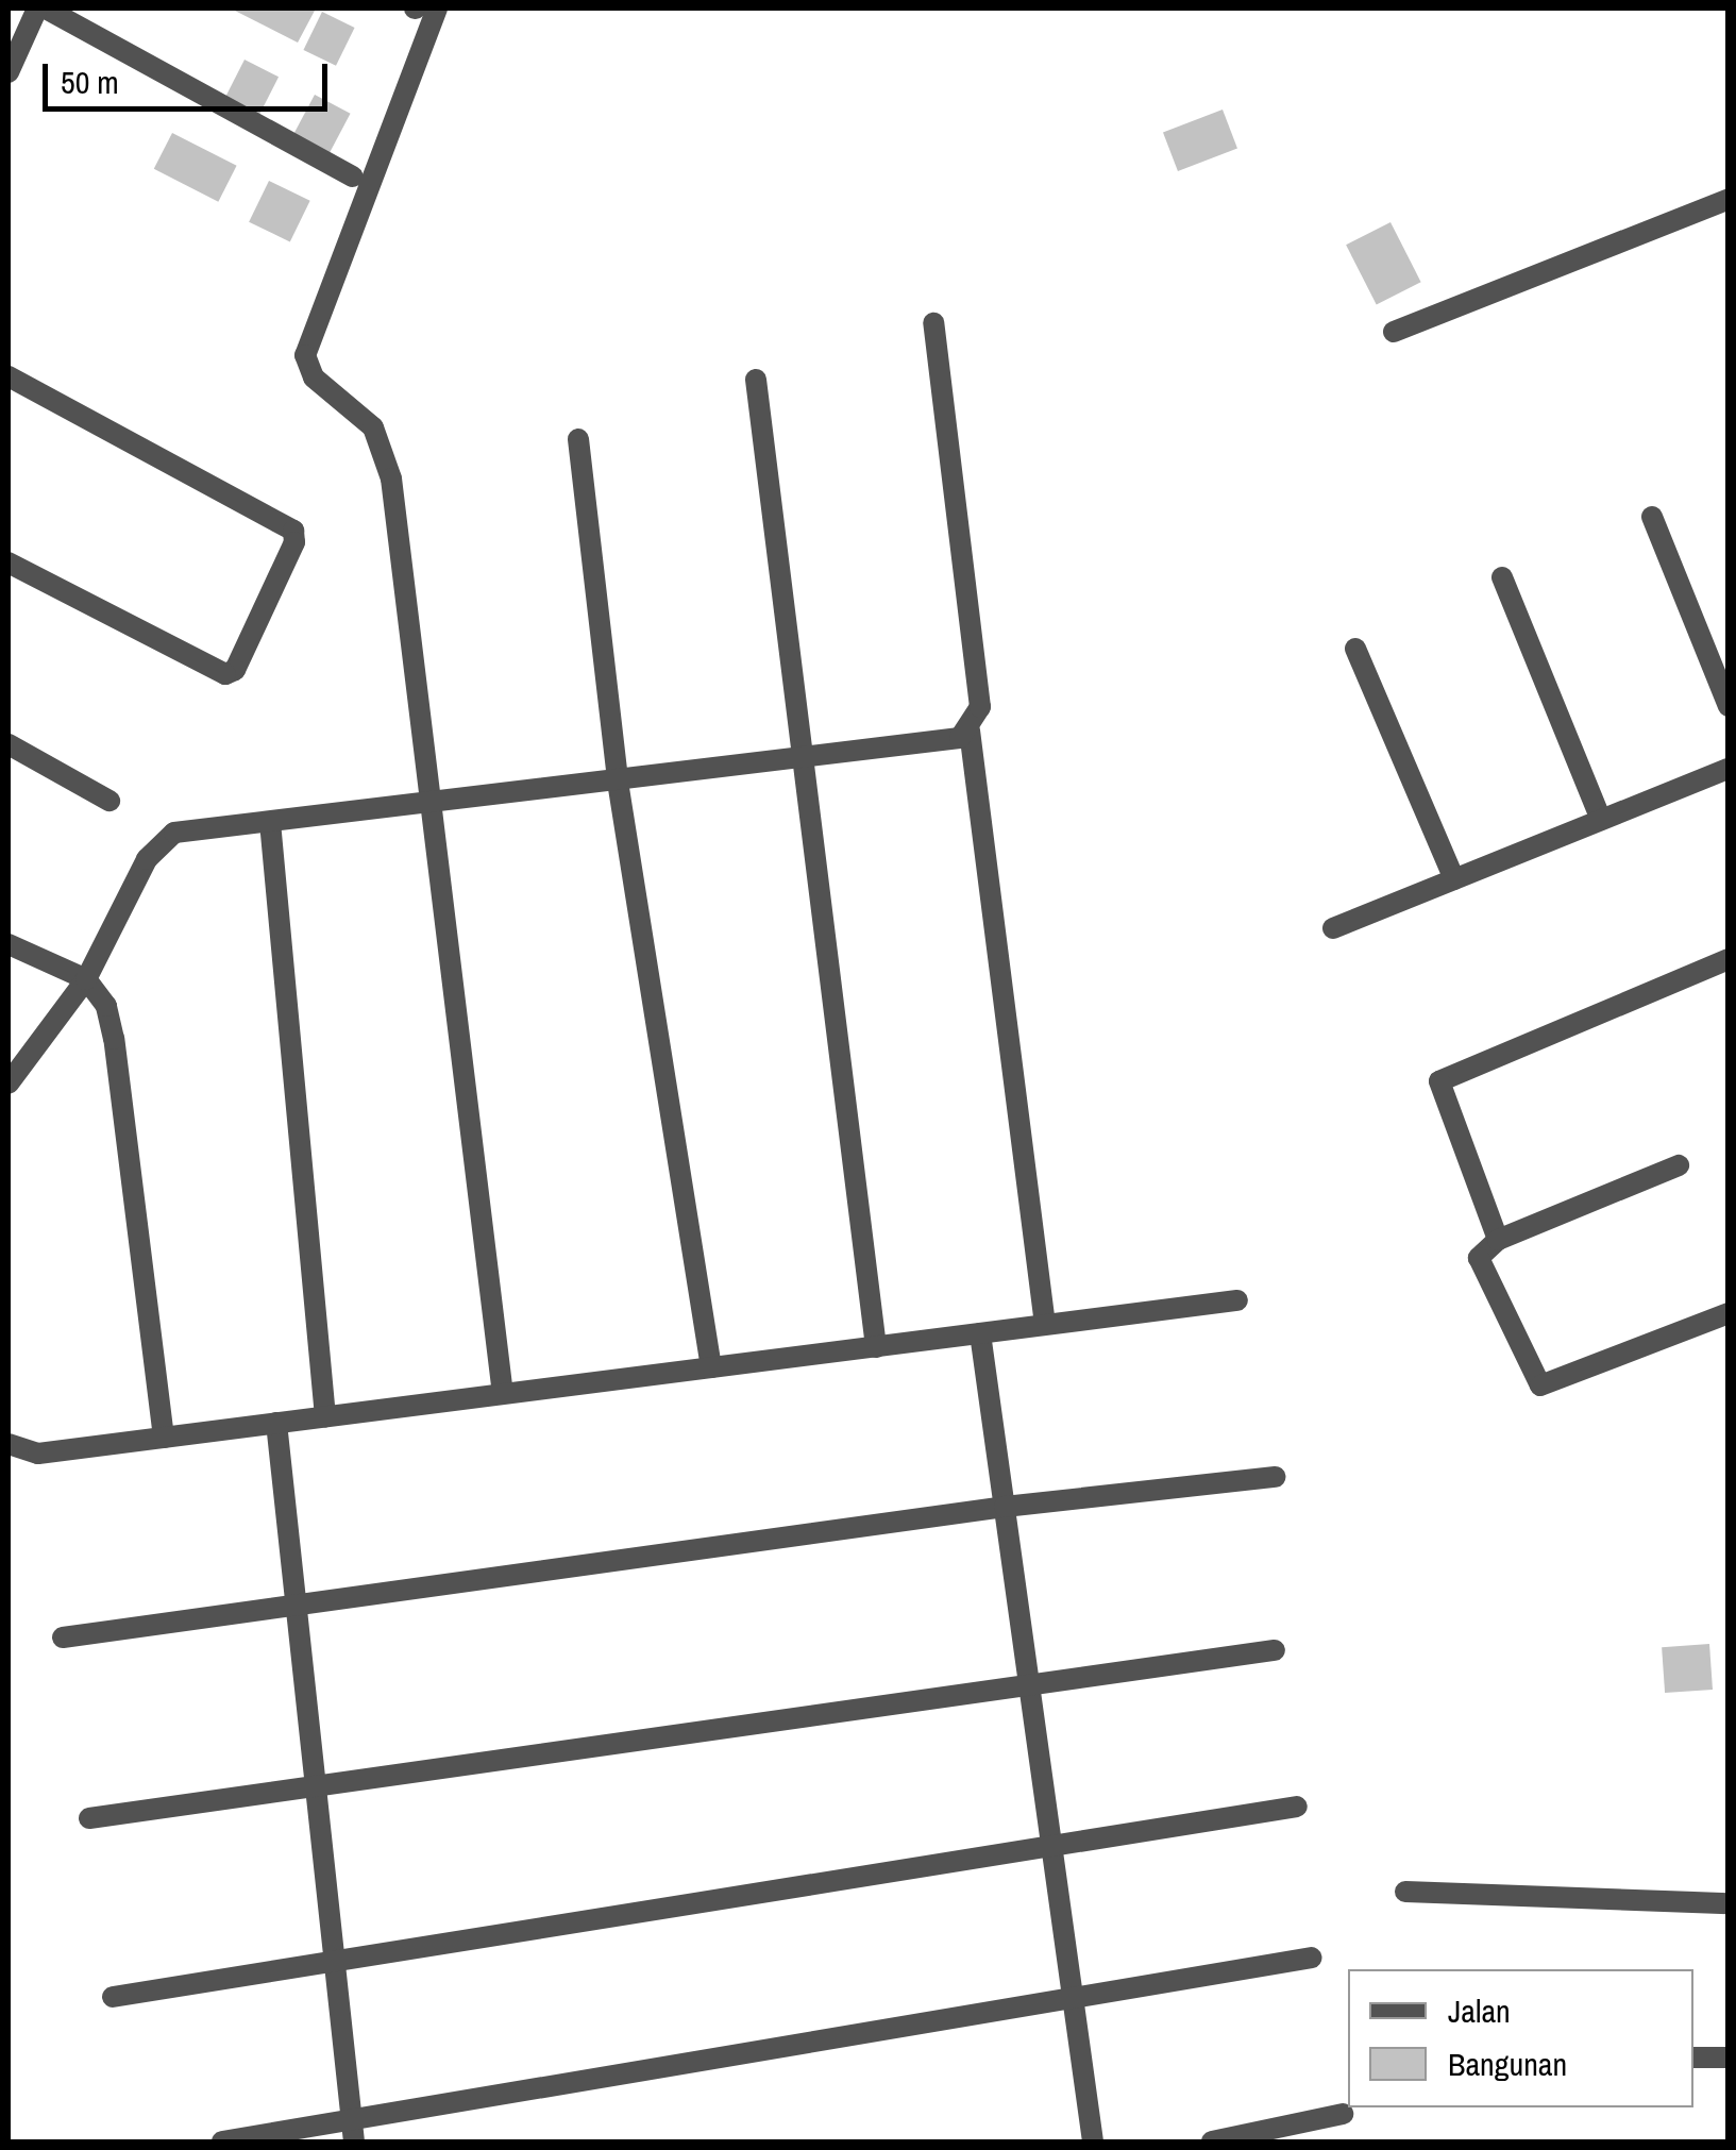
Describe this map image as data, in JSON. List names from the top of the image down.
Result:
{
  "legend": ["Jalan", "Bangunan"],
  "scale_bar": "50 m"
}
